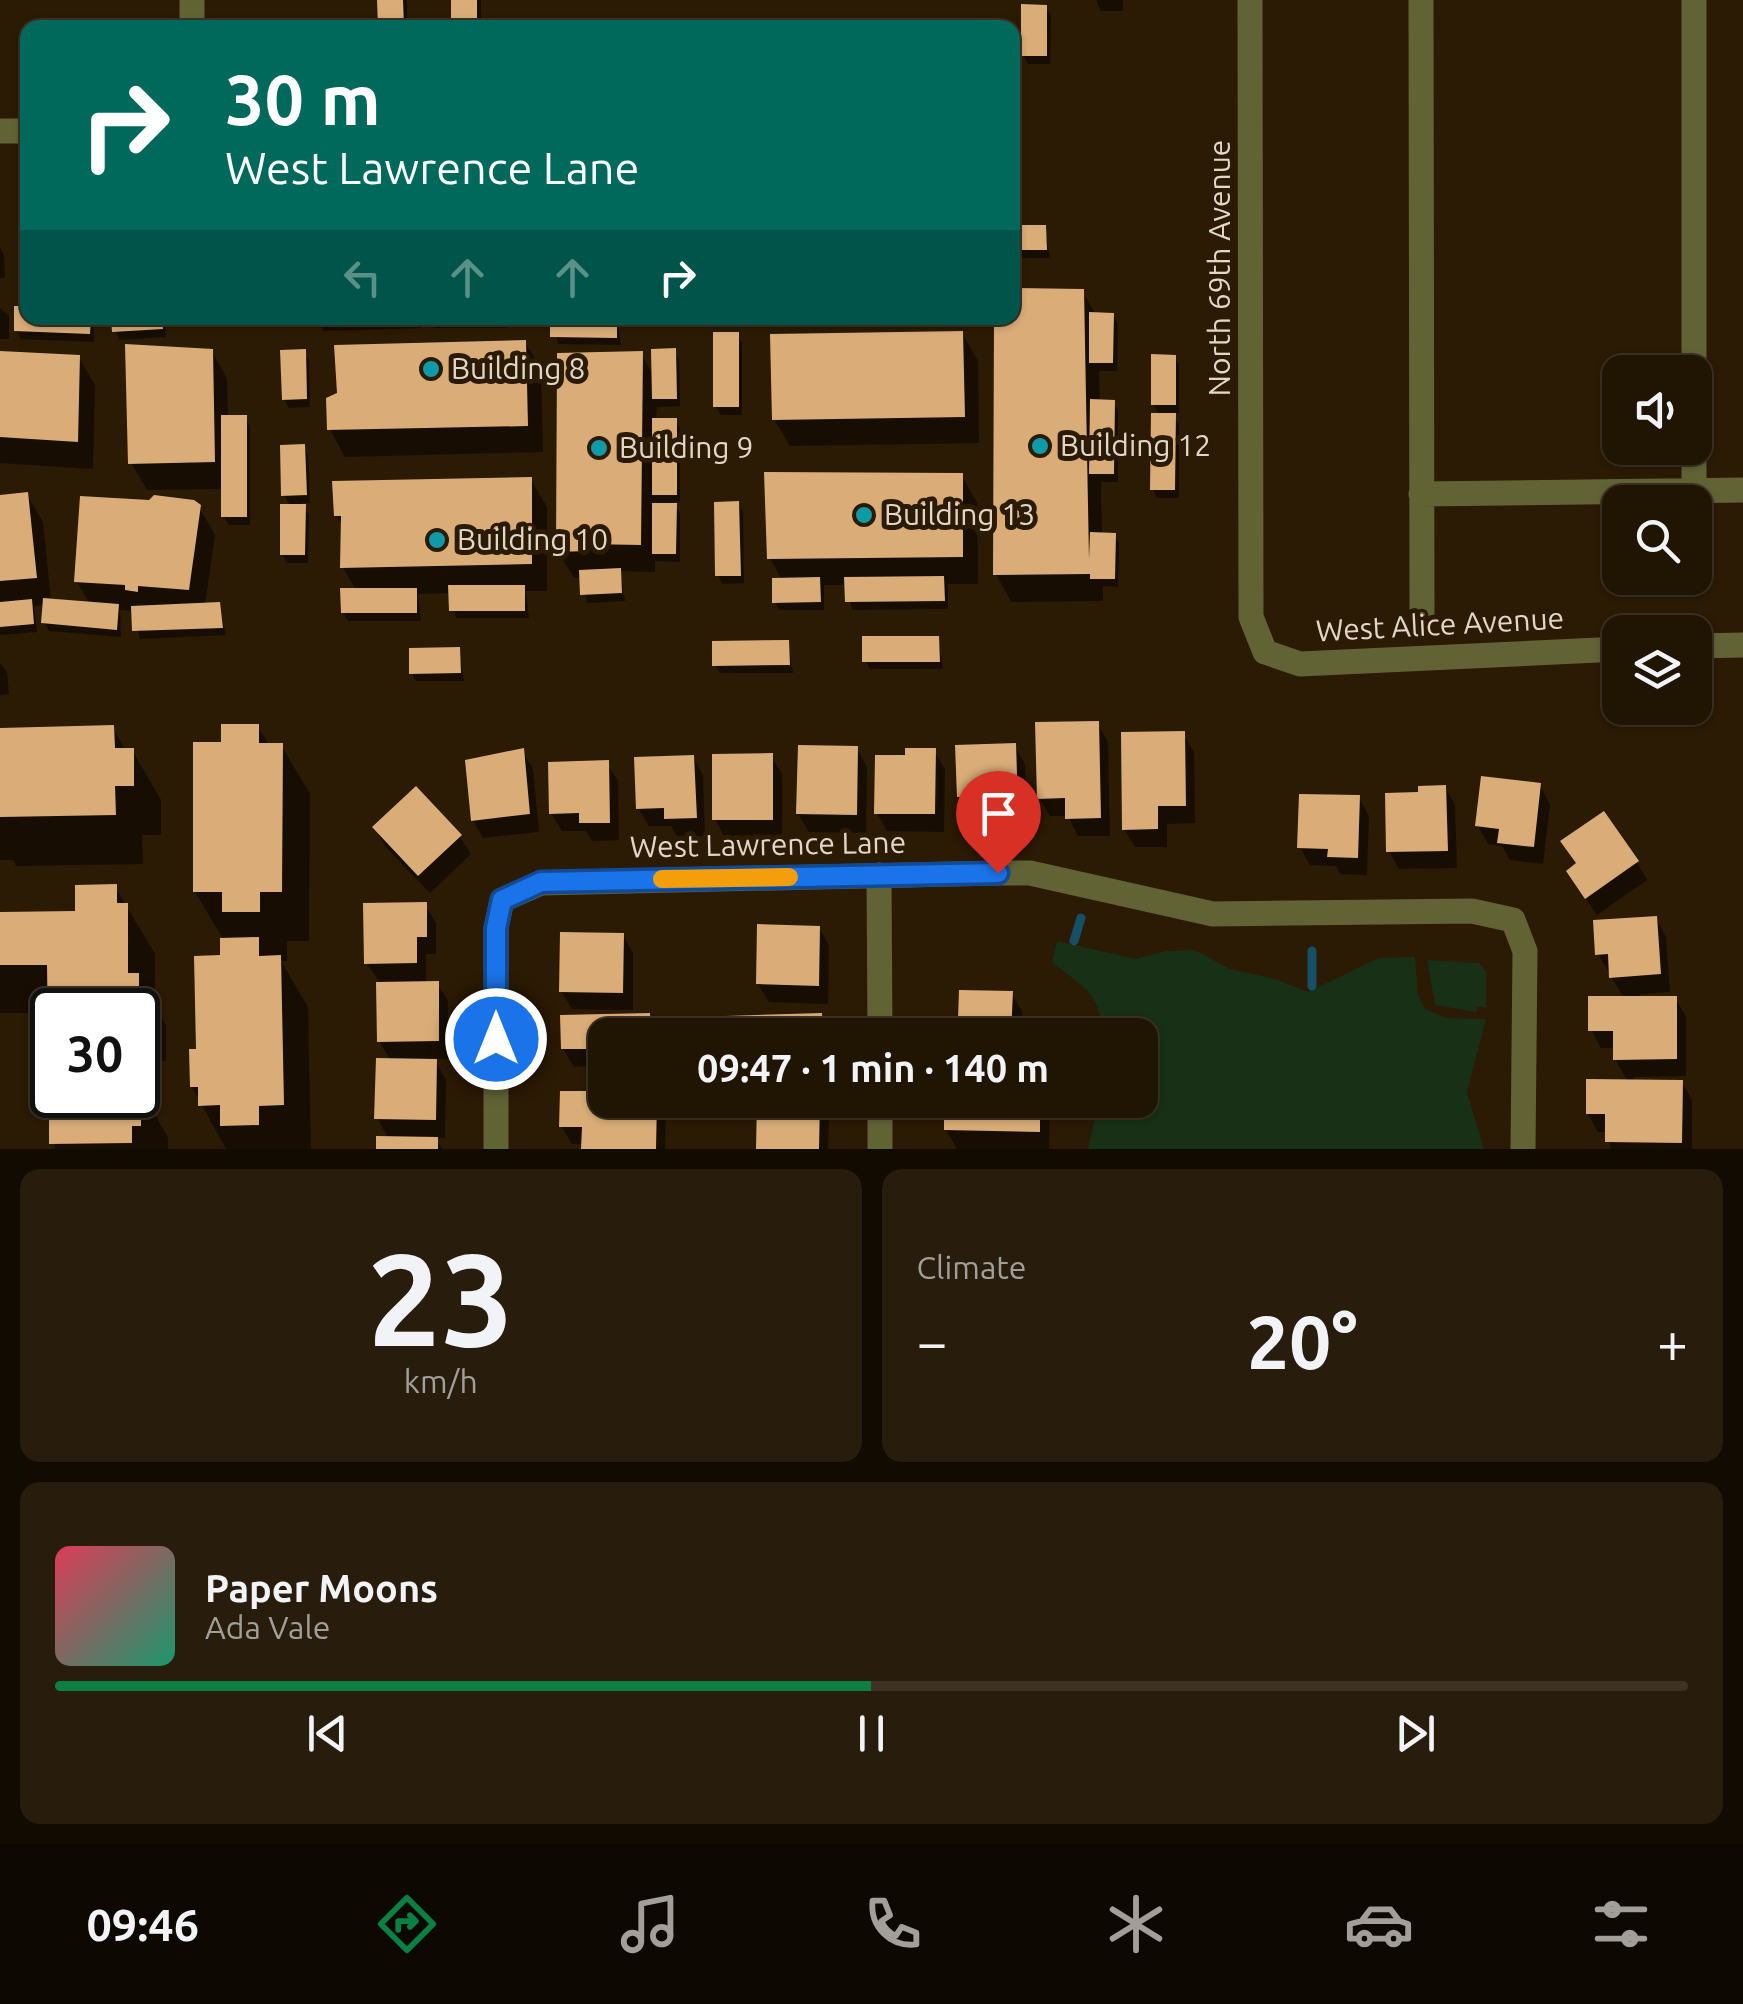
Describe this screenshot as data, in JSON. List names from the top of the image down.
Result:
{
  "streets": {
    "street": ["North 69th Avenue", "West Alice Avenue", "West Lawrence Lane"]
  },
  "crossings": [
    ["North 69th Avenue", "West Alice Avenue"]
  ],
  "places": [
    "Building 8",
    "Building 12",
    "Building 9",
    "Building 13",
    "Building 10"
  ],
  "page": {
    "turn": ["30 m", "West Lawrence Lane"],
    "limit": "30",
    "trip": "09:47 · 1 min · 140 m",
    "tile": [
      ["23", "km/h"],
      "Climate"
    ],
    "heat": ["−", "20°", "+"],
    "song": ["Paper Moons", "Ada Vale"],
    "tabs": "09:46"
  }
}
